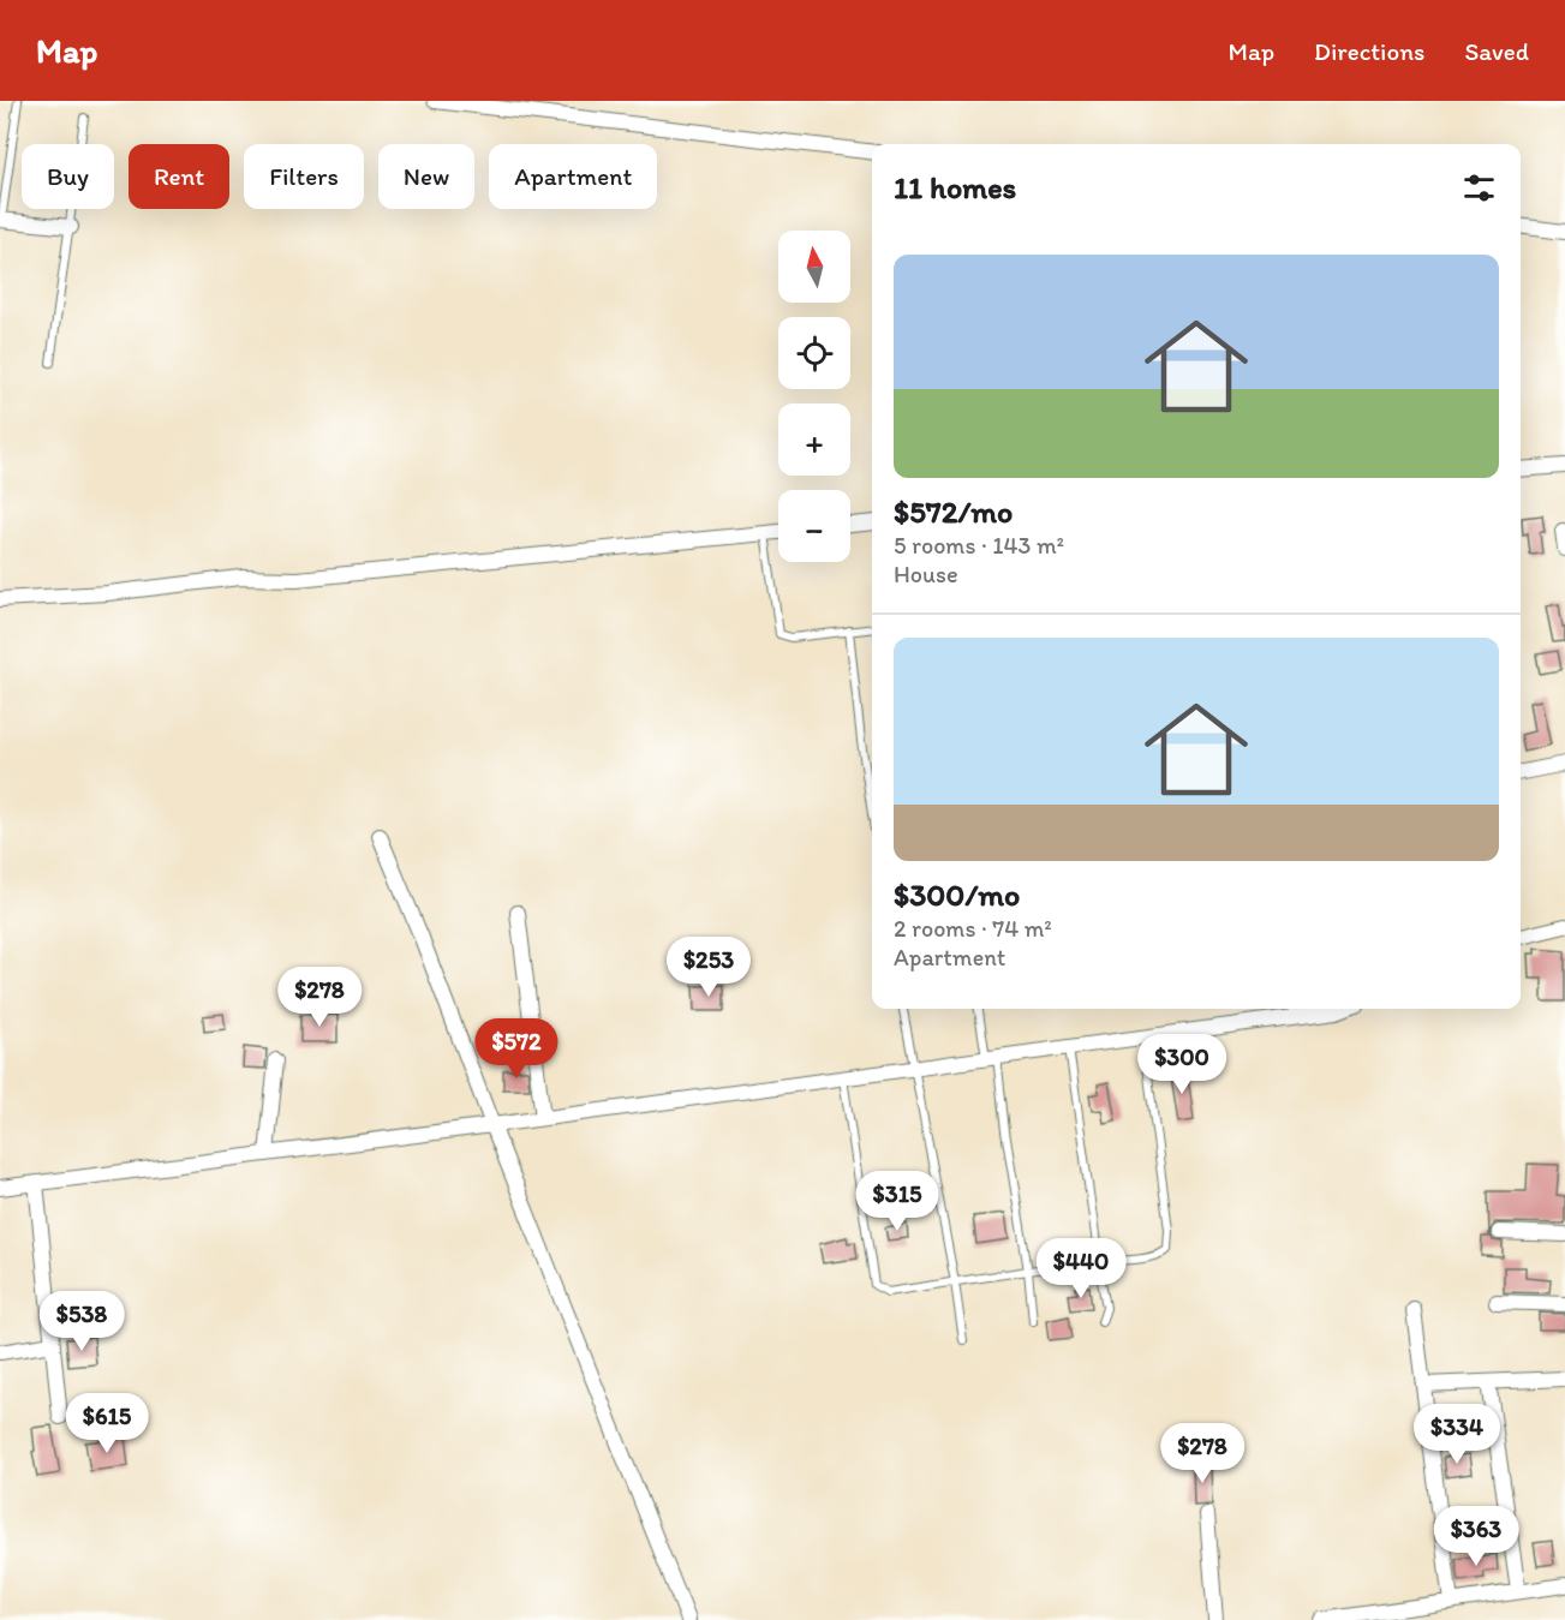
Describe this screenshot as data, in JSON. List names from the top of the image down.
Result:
{
  "north": "top",
  "page": {
    "header": "Map",
    "nav": ["Map", "Directions", "Saved"],
    "chip": [
      "Buy",
      "Rent",
      "Filters",
      "New",
      "Apartment"
    ],
    "heading": "11 homes",
    "map_buttons": ["+", "−"],
    "list": [
      {
        "name": "$572/mo",
        "note": "5 rooms · 143 m² · House"
      },
      {
        "name": "$300/mo",
        "note": "2 rooms · 74 m² · Apartment"
      }
    ],
    "price": [
      "$253",
      "$278",
      "$572",
      "$300",
      "$315",
      "$440",
      "$538",
      "$615",
      "$334",
      "$278",
      "$363"
    ]
  }
}
